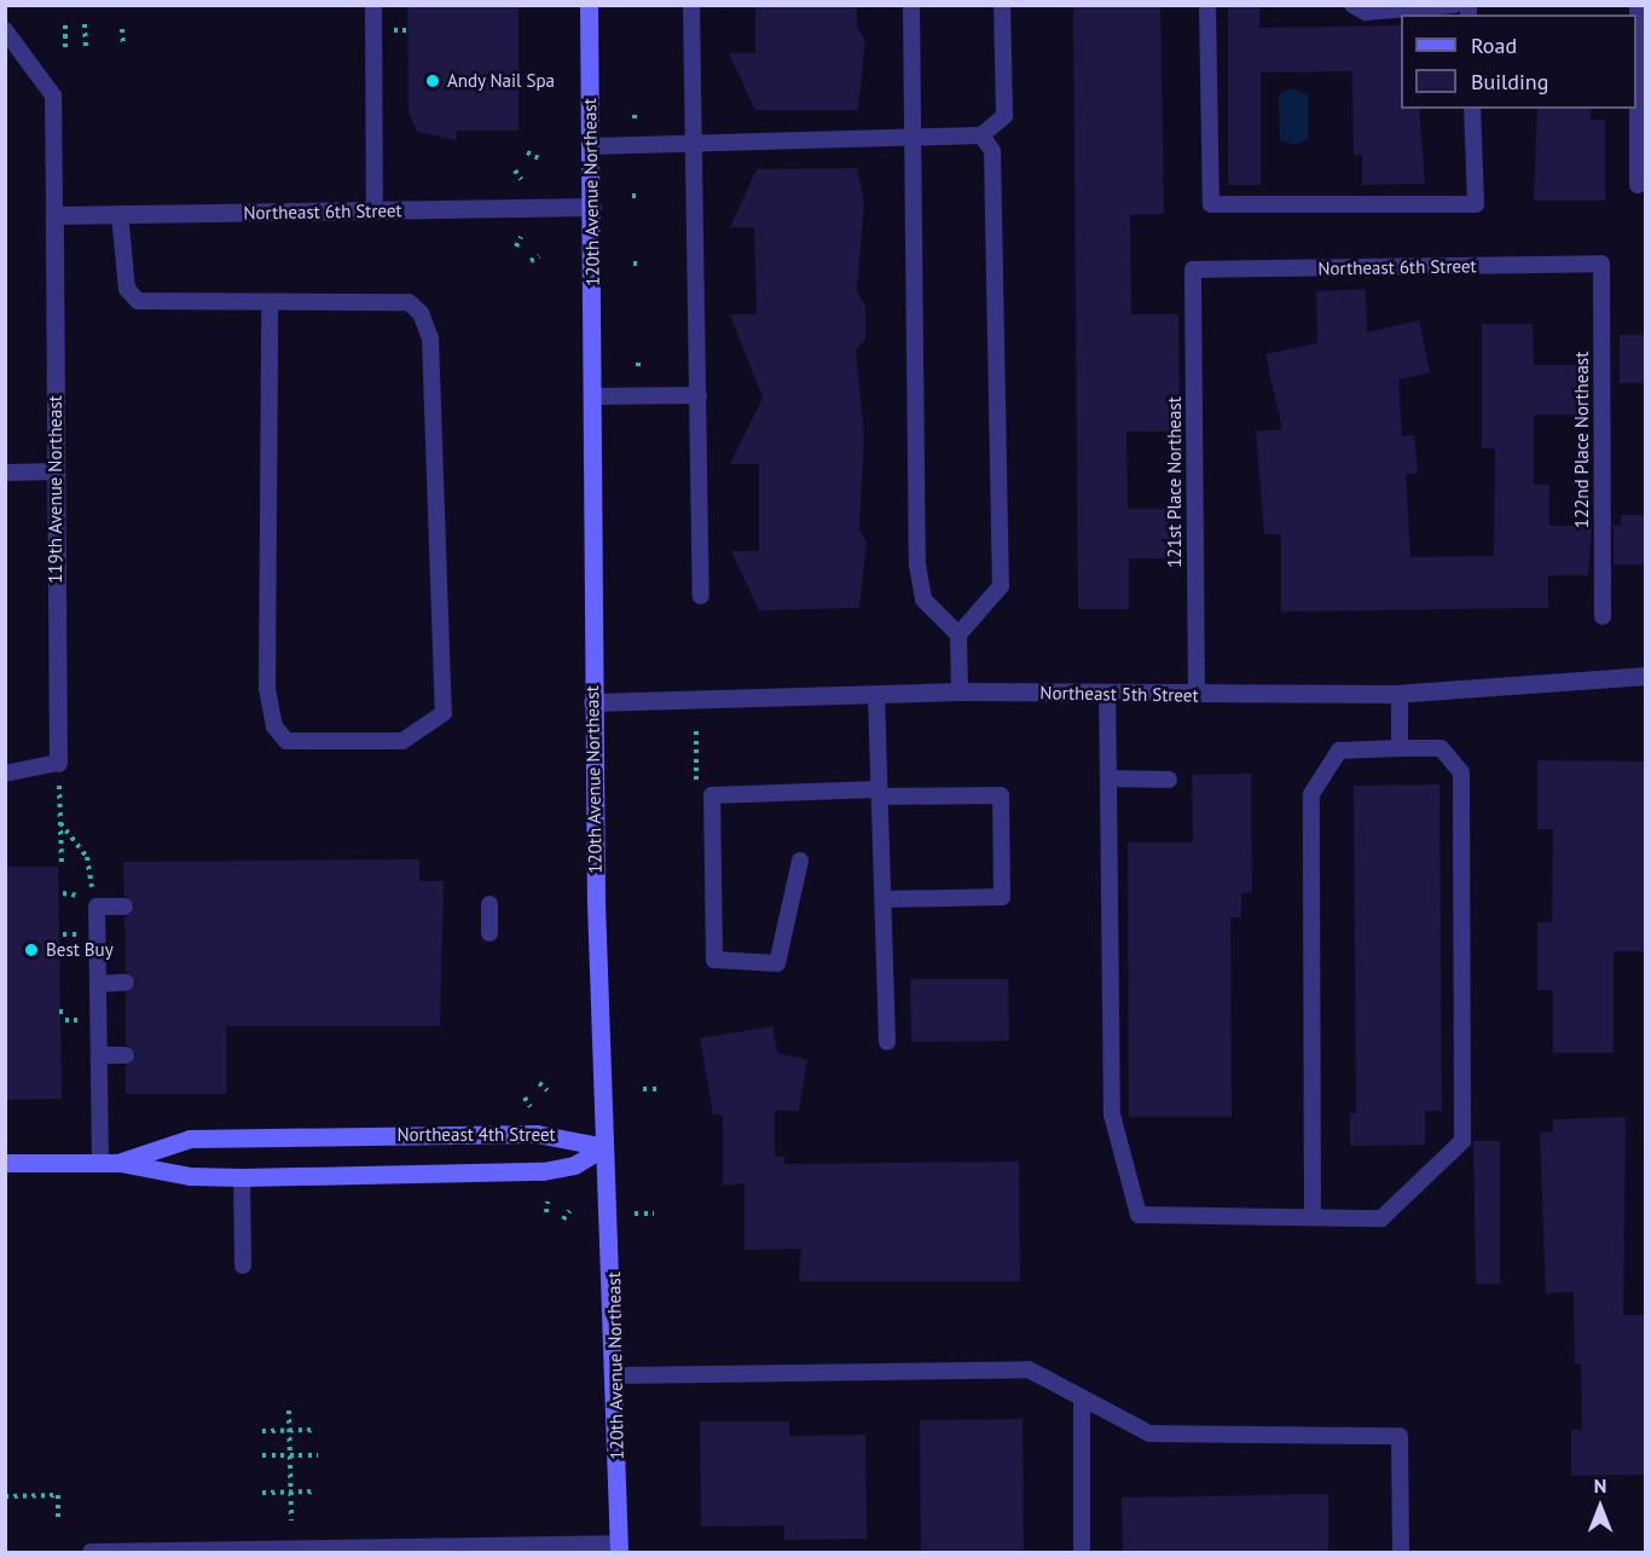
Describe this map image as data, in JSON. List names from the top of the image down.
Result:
{
  "streets": {
    "main road": ["120th Avenue Northeast", "Northeast 4th Street"],
    "street": ["Northeast 6th Street", "119th Avenue Northeast", "Northeast 5th Street"],
    "lane": ["122nd Place Northeast", "121st Place Northeast"]
  },
  "crossings": [
    ["120th Avenue Northeast", "Northeast 6th Street"],
    ["120th Avenue Northeast", "Northeast 5th Street"],
    ["120th Avenue Northeast", "Northeast 4th Street"],
    ["Northeast 6th Street", "122nd Place Northeast"],
    ["Northeast 6th Street", "121st Place Northeast"],
    ["Northeast 6th Street", "119th Avenue Northeast"],
    ["121st Place Northeast", "Northeast 5th Street"]
  ],
  "places": ["Andy Nail Spa", "Best Buy"],
  "legend": ["Road", "Building"],
  "north": "top"
}
